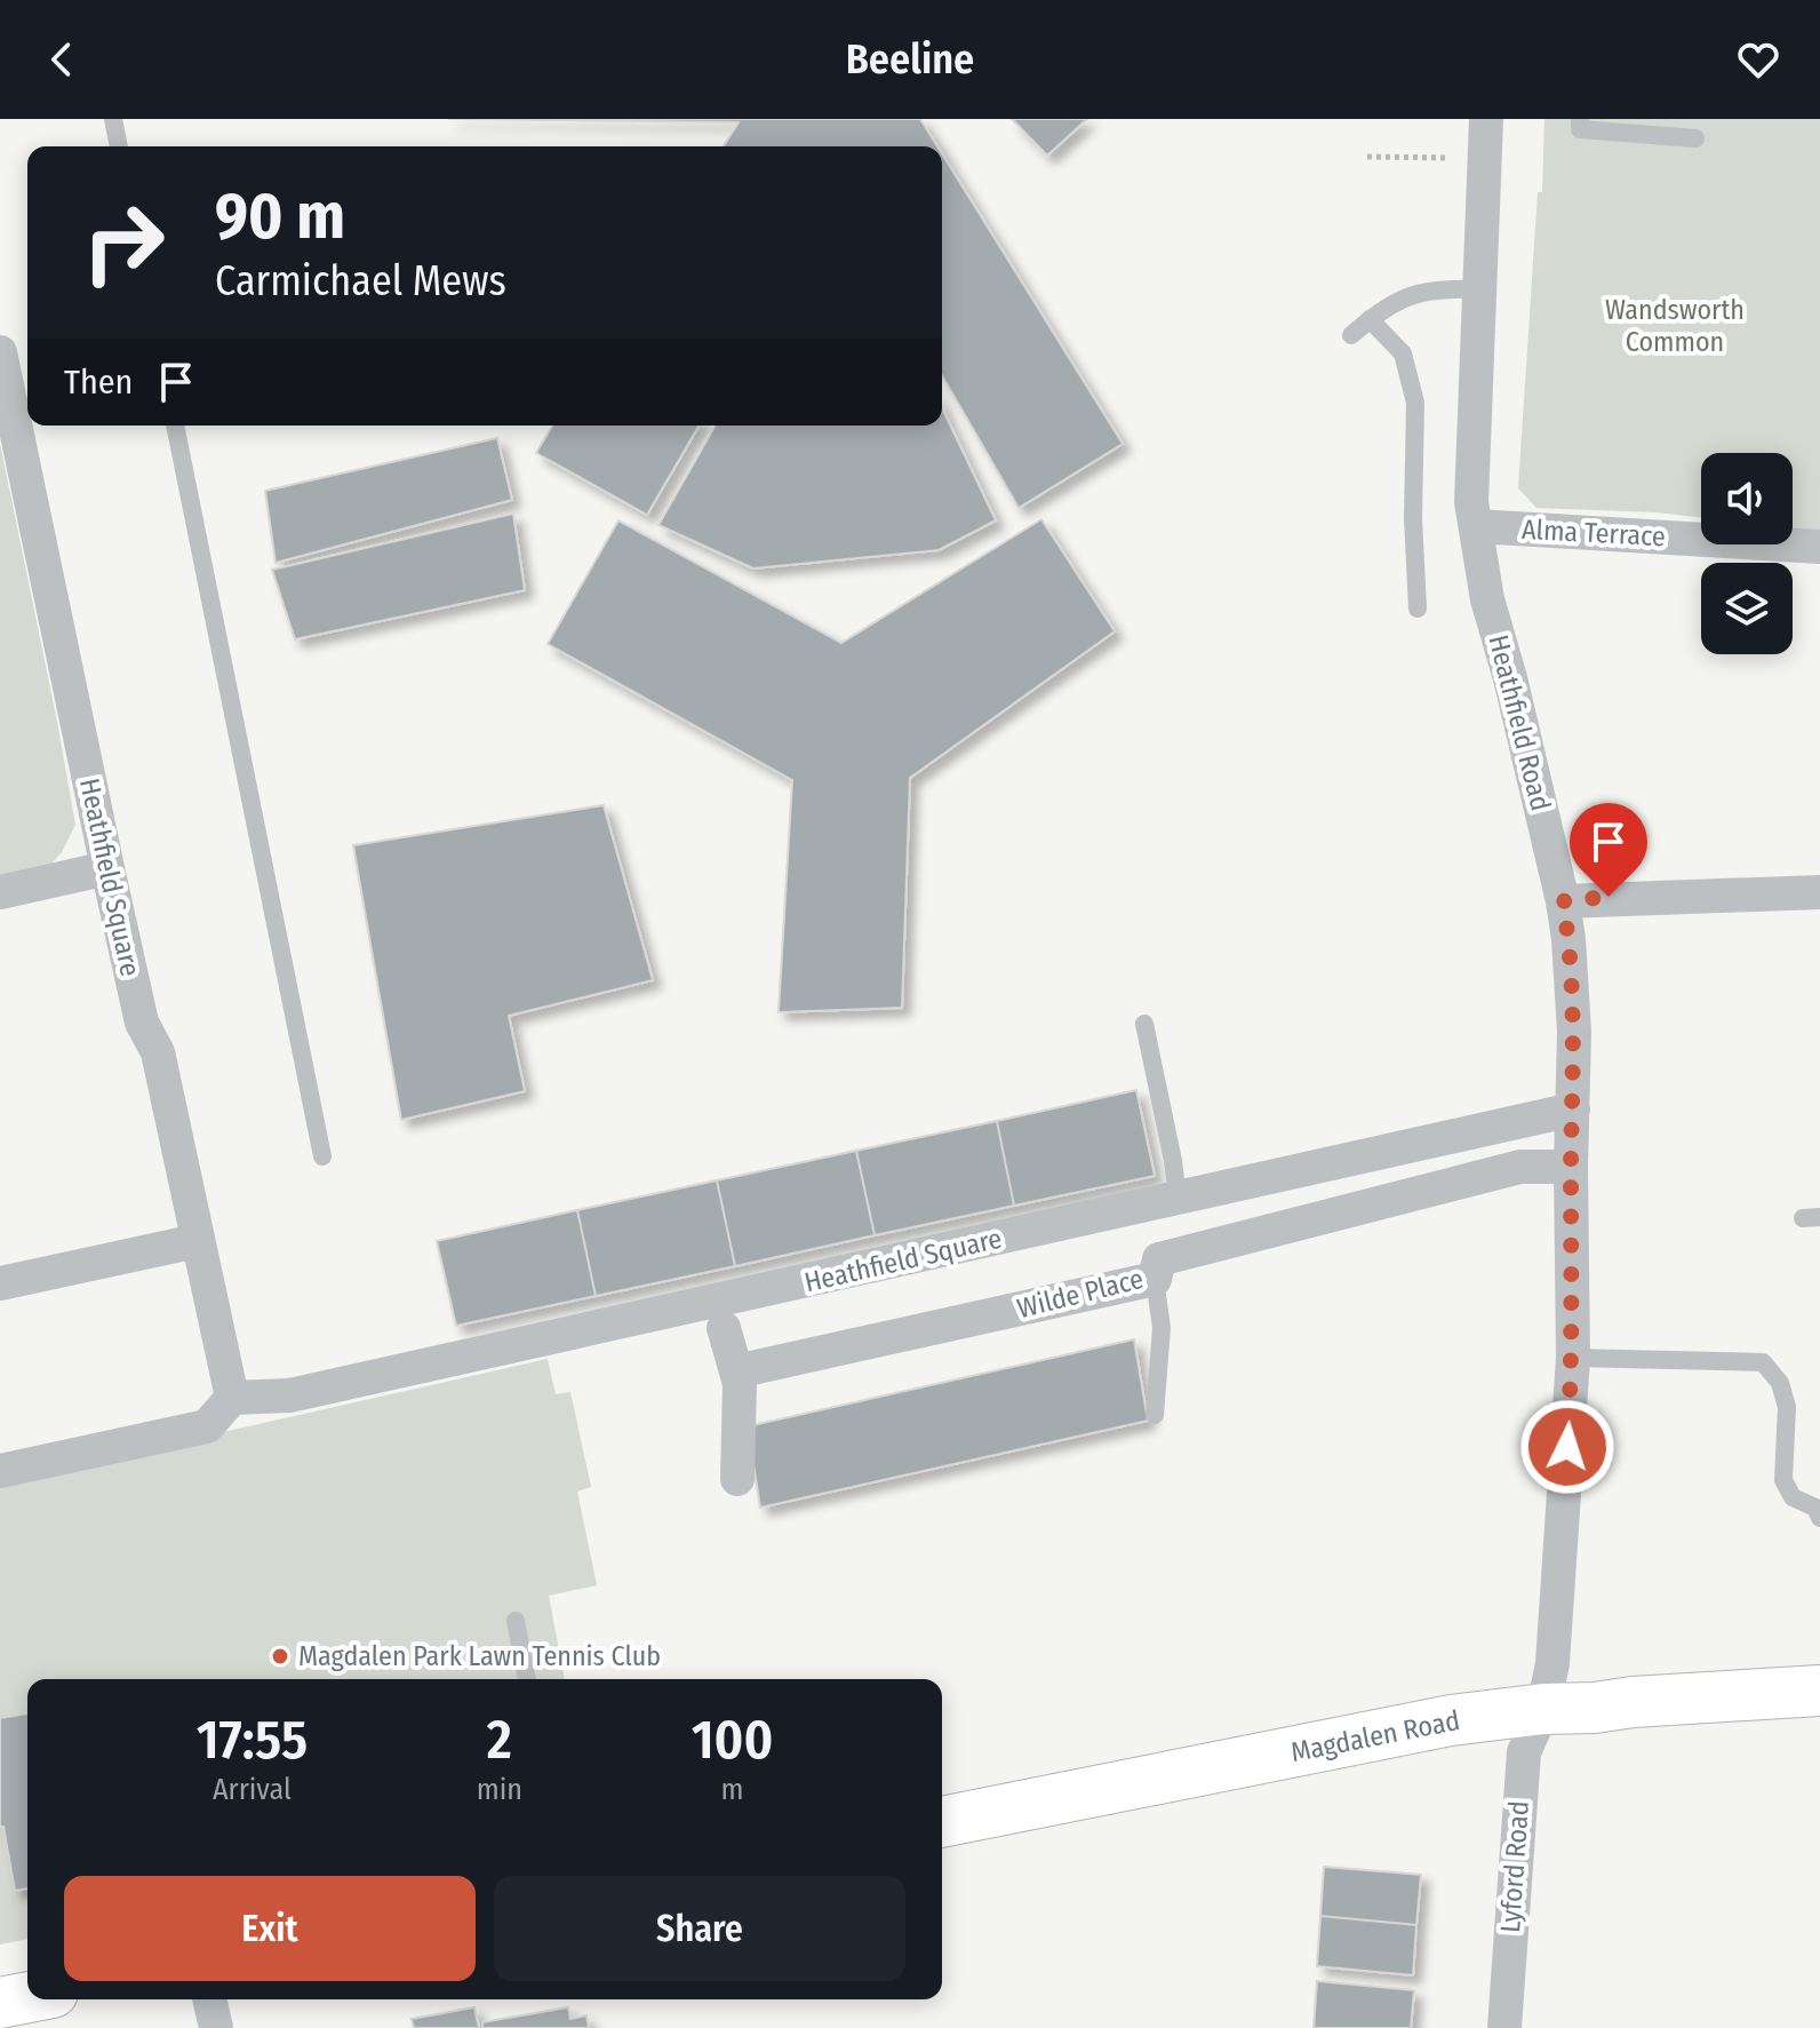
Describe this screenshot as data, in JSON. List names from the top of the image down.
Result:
{
  "streets": {
    "street": [
      "Alma Terrace",
      "Heathfield Road",
      "Heathfield Square",
      "Wilde Place",
      "Magdalen Road",
      "Lyford Road"
    ]
  },
  "crossings": [
    ["Alma Terrace", "Heathfield Road"],
    ["Heathfield Road", "Heathfield Square"],
    ["Heathfield Road", "Wilde Place"],
    ["Heathfield Road", "Magdalen Road"],
    ["Heathfield Road", "Lyford Road"],
    ["Magdalen Road", "Lyford Road"]
  ],
  "parks": ["Wandsworth Common"],
  "places": ["Magdalen Park Lawn Tennis Club"],
  "page": {
    "header": "Beeline",
    "turn": ["90 m", "Carmichael Mews"],
    "then": "Then",
    "eta": [
      "17:55",
      "Arrival",
      "2",
      "min",
      "100",
      "m"
    ],
    "buttons": ["Exit", "Share"]
  }
}
